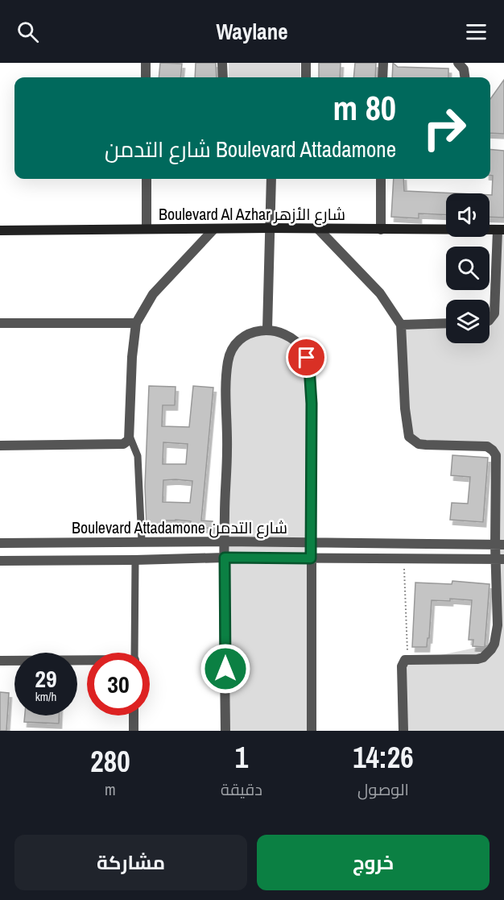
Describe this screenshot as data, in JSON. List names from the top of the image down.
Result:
{
  "streets": {
    "main road": ["Boulevard Al Azhar شارع الأزهر"],
    "street": ["Boulevard Attadamone شارع التدمن"]
  },
  "page": {
    "header": "Waylane",
    "turn": ["80 m", "Boulevard Attadamone شارع التدمن"],
    "speed": "29 km/h",
    "limit": "30",
    "eta": [
      "14:26",
      "الوصول",
      "1",
      "دقيقة",
      "280",
      "m"
    ],
    "buttons": ["خروج", "مشاركة"]
  }
}
